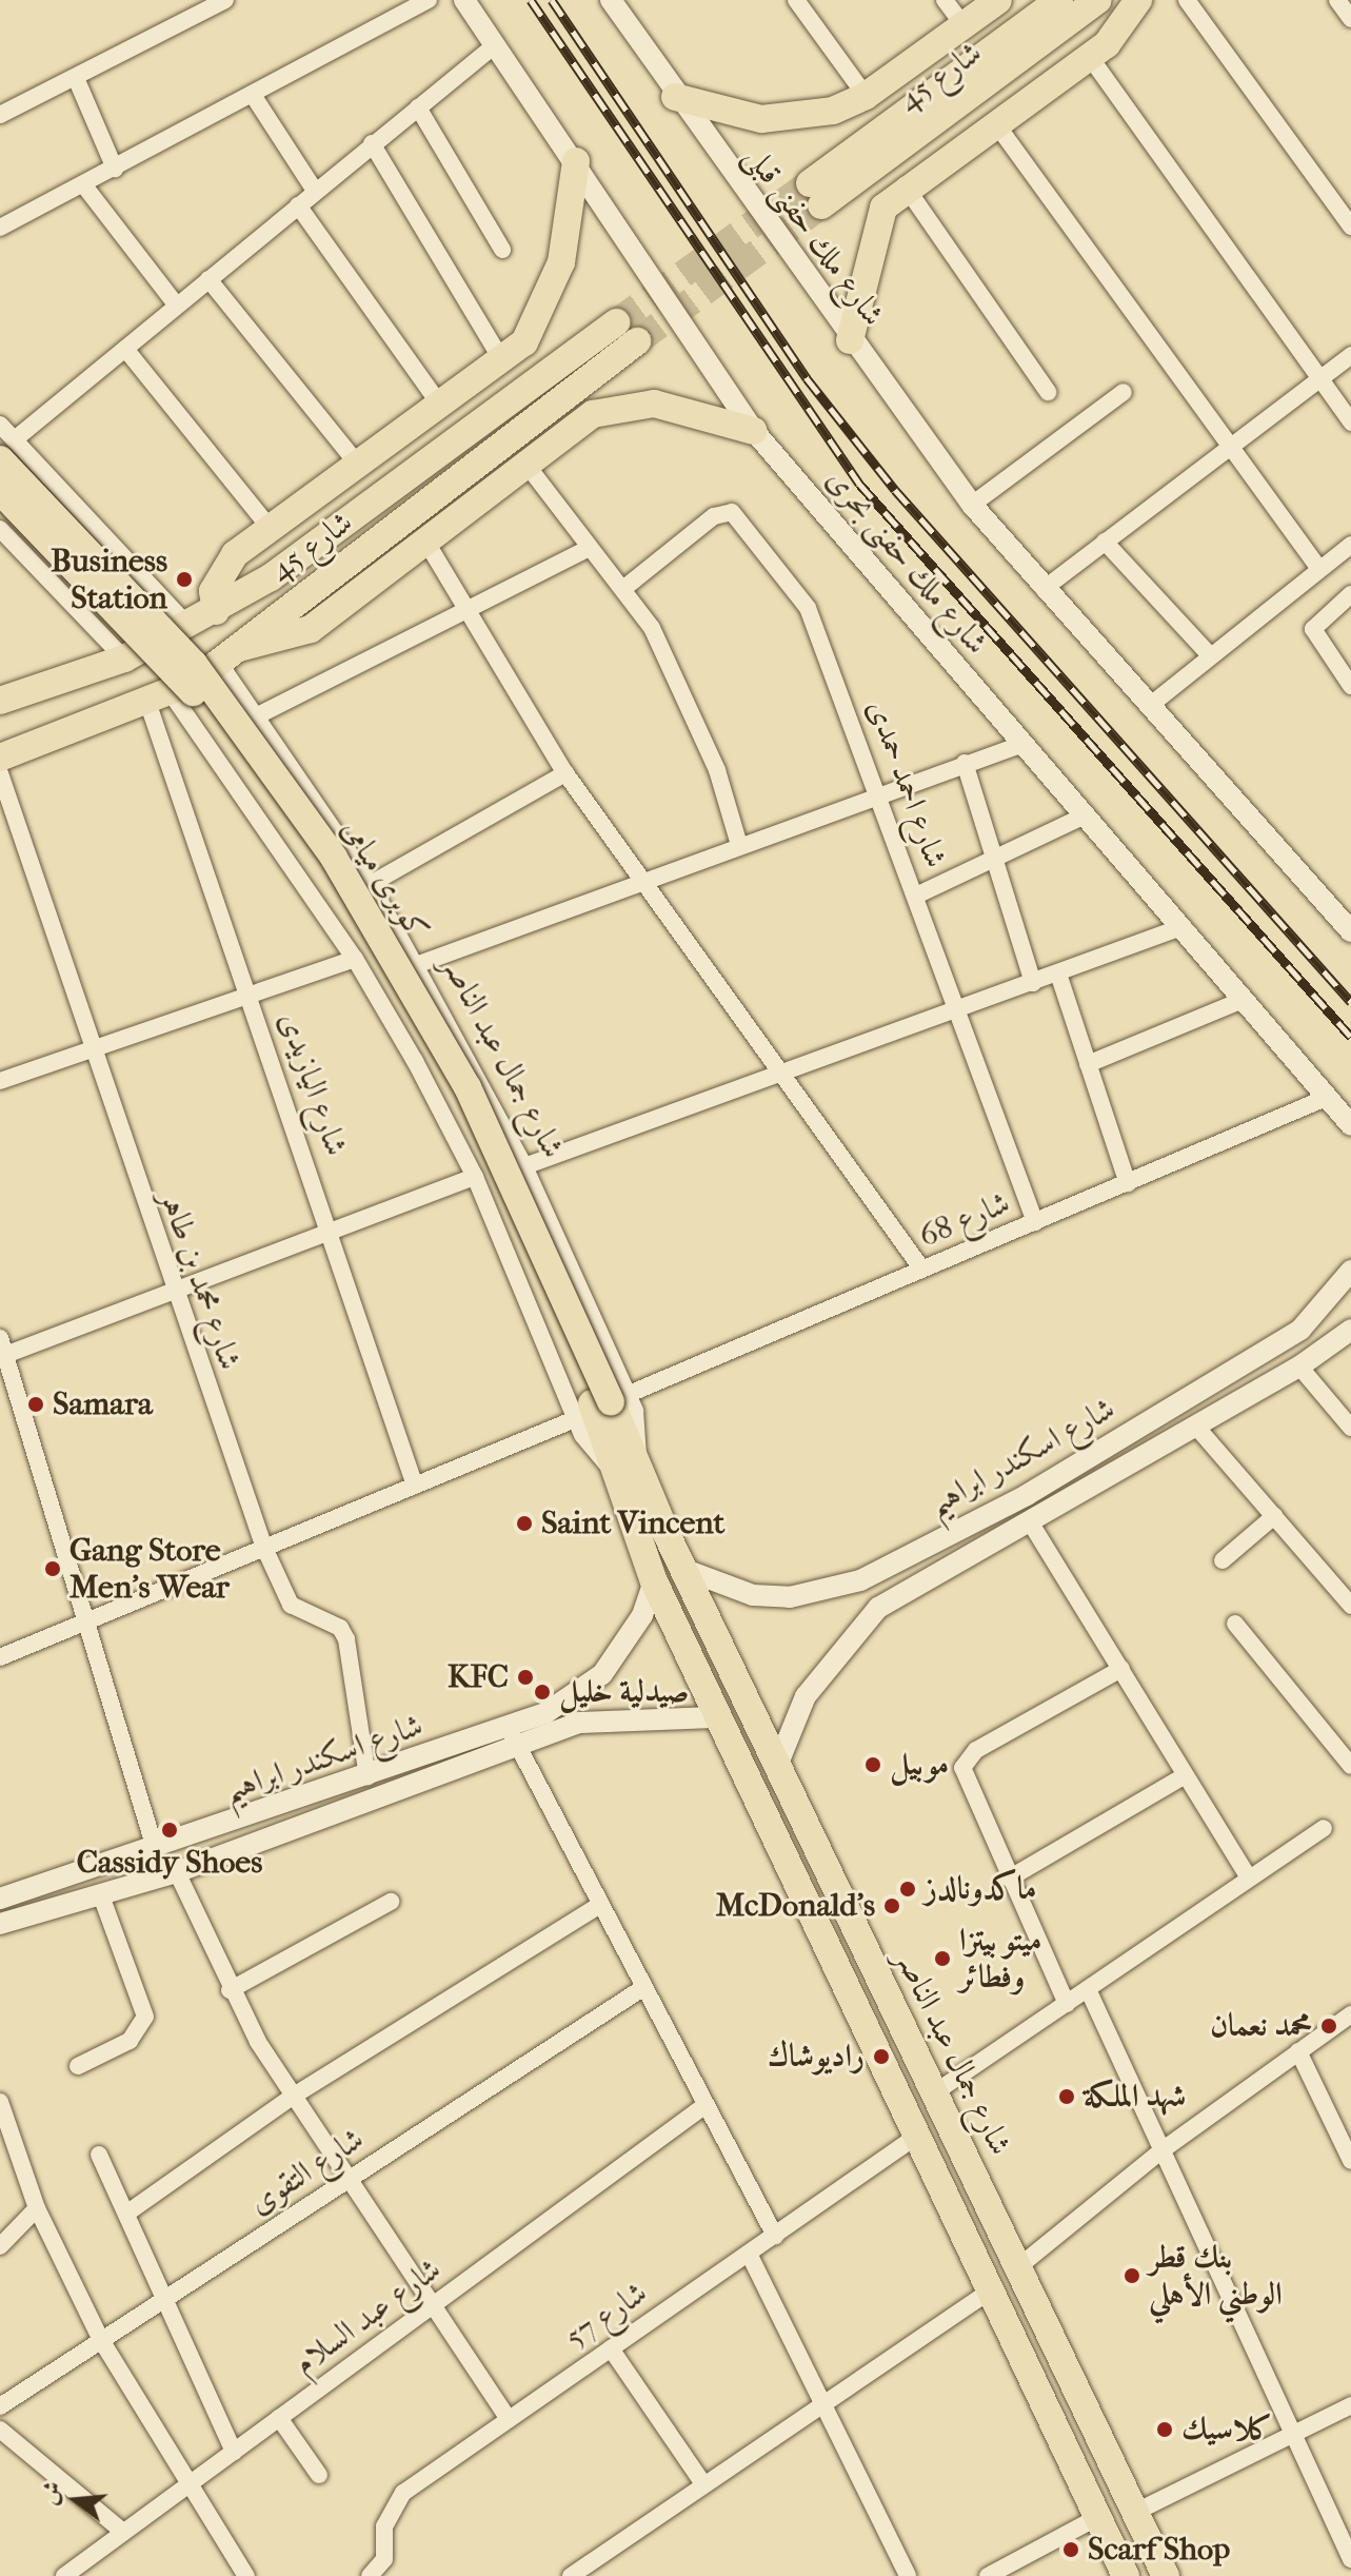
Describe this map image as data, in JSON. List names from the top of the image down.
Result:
{
  "streets": {
    "main road": ["شارع 45", "كوبرى ميامى", "شارع جمال عبد الناصر"],
    "street": [
      "شارع ملك حفنى قبلى",
      "شارع ملك حفنى بحرى",
      "شارع احمد حمدى",
      "شارع اليازيدى",
      "شارع 68",
      "شارع محمد بن طاهر",
      "شارع اسكندر ابراهيم",
      "شارع التقوى",
      "شارع 57",
      "شارع عبد السلام"
    ]
  },
  "crossings": [
    ["شارع 45", "شارع جمال عبد الناصر"],
    ["شارع 45", "شارع اليازيدى"],
    ["شارع ملك حفنى بحرى", "شارع 68"],
    ["شارع احمد حمدى", "شارع 68"],
    ["كوبرى ميامى", "شارع جمال عبد الناصر"],
    ["كوبرى ميامى", "شارع 68"],
    ["شارع جمال عبد الناصر", "شارع اليازيدى"],
    ["شارع جمال عبد الناصر", "شارع 68"],
    ["شارع جمال عبد الناصر", "شارع اسكندر ابراهيم"],
    ["شارع جمال عبد الناصر", "شارع 57"],
    ["شارع اليازيدى", "شارع 68"],
    ["شارع 68", "شارع محمد بن طاهر"],
    ["شارع محمد بن طاهر", "شارع اسكندر ابراهيم"]
  ],
  "places": [
    "Business Station",
    "Samara",
    "Saint Vincent",
    "Gang Store Men's Wear",
    "KFC",
    "صيدلية خليل",
    "موبيل",
    "Cassidy Shoes",
    "ماكدونالدز",
    "McDonald's",
    "ميتو بيتزا وفطائر",
    "محمد نعمان",
    "راديوشاك",
    "شهد الملكة",
    "بنك قطر الوطني الأهلي",
    "كلاسيك",
    "Scarf Shop"
  ],
  "north": "left"
}
